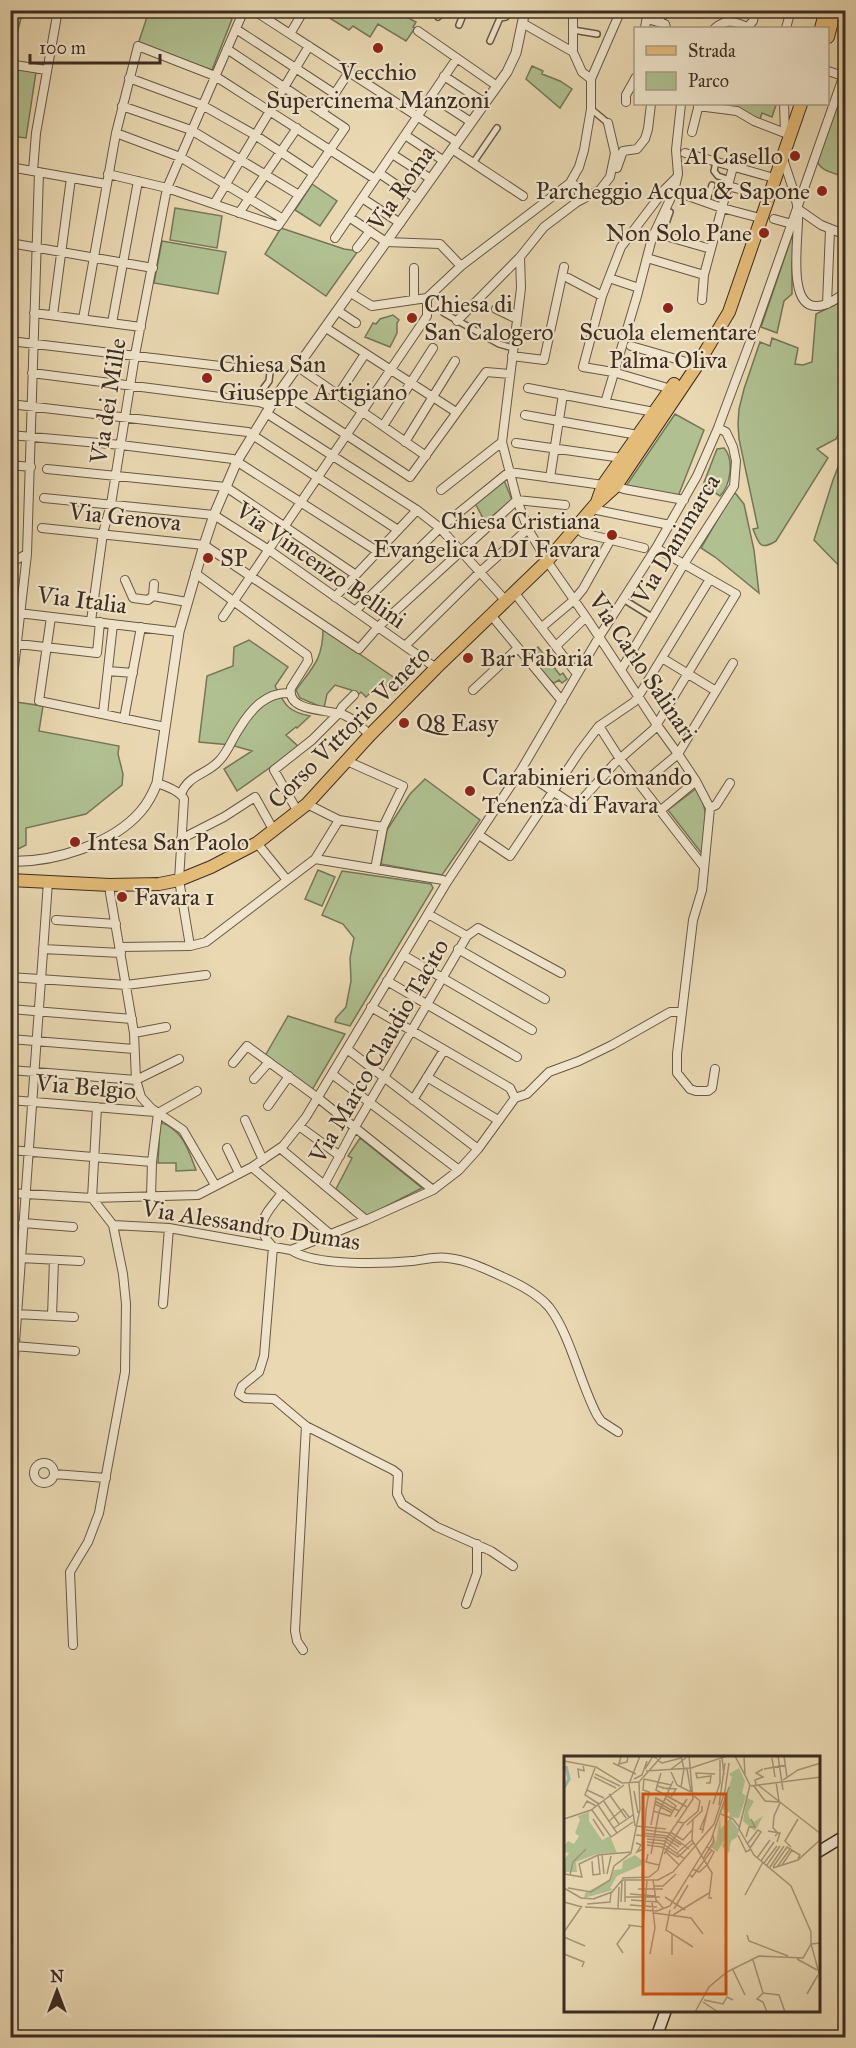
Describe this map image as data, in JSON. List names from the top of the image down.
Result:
{
  "streets": {
    "main road": ["Corso Vittorio Veneto"],
    "street": [
      "Via Roma",
      "Via dei Mille",
      "Via Genova",
      "Via Danimarca",
      "Via Vincenzo Bellini",
      "Via Italia",
      "Via Carlo Salinari",
      "Via Marco Claudio Tacito",
      "Via Belgio",
      "Via Alessandro Dumas"
    ]
  },
  "crossings": [
    ["Via Roma", "Via Genova"],
    ["Via Roma", "Via Vincenzo Bellini"],
    ["Via Roma", "Via Italia"],
    ["Via dei Mille", "Via Genova"],
    ["Via dei Mille", "Via Italia"],
    ["Via Danimarca", "Via Carlo Salinari"],
    ["Via Vincenzo Bellini", "Corso Vittorio Veneto"],
    ["Via Carlo Salinari", "Corso Vittorio Veneto"]
  ],
  "places": [
    "Vecchio Supercinema Manzoni",
    "Al Casello",
    "Parcheggio Acqua & Sapone",
    "Non Solo Pane",
    "Scuola elementare Palma Oliva",
    "Chiesa di San Calogero",
    "Chiesa San Giuseppe Artigiano",
    "Chiesa Cristiana Evangelica ADI Favara",
    "SP",
    "Bar Fabaria",
    "Q8 Easy",
    "Carabinieri Comando Tenenza di Favara",
    "Intesa San Paolo",
    "Favara 1"
  ],
  "legend": ["Strada", "Parco"],
  "scale_bar": "100 m",
  "north": "top"
}
